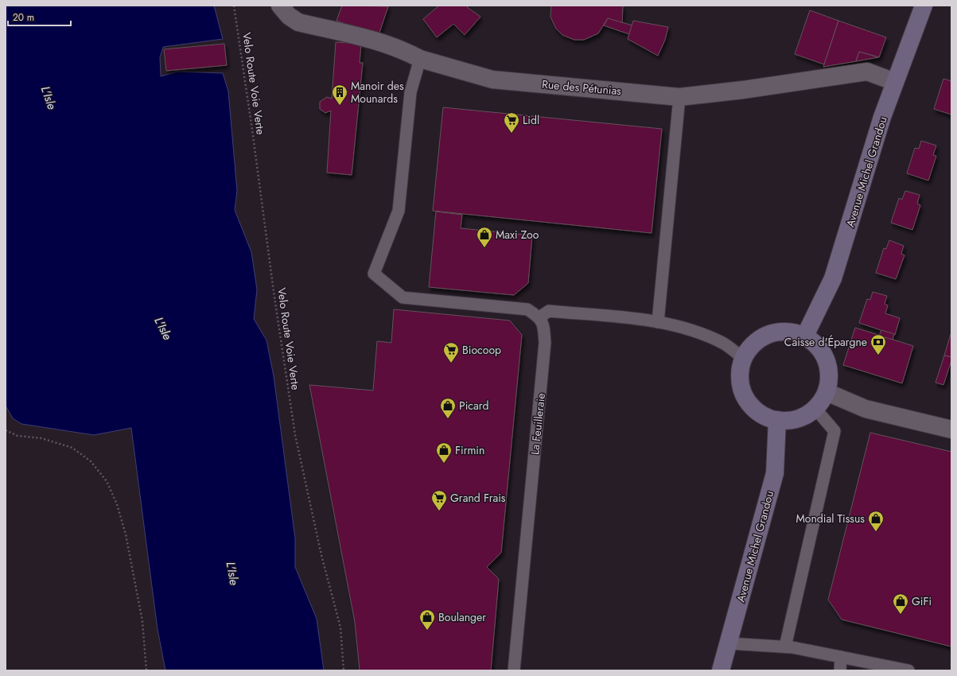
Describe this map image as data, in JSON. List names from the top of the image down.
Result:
{
  "streets": {
    "main road": ["Avenue Michel Grandou"],
    "street": ["Rue des Pétunias"],
    "lane": ["La Feuilleraie"],
    "path": ["Velo Route Voie Verte"]
  },
  "crossings": [
    ["Rue des Pétunias", "Avenue Michel Grandou"]
  ],
  "water": ["L'Isle"],
  "places": {
    "building": ["Manoir des Mounards"],
    "supermarket": ["Lidl", "Biocoop", "Grand Frais"],
    "shop": [
      "Maxi Zoo",
      "Picard",
      "Firmin",
      "Mondial Tissus",
      "GiFi",
      "Boulanger"
    ],
    "bank": ["Caisse d'Épargne"]
  },
  "scale_bar": "20 m"
}
